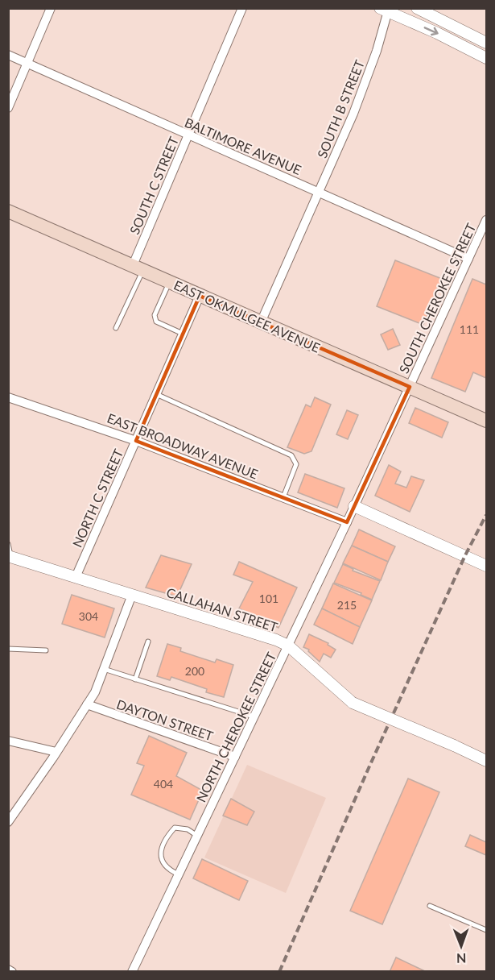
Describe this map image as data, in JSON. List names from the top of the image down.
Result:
{
  "streets": {
    "main road": ["EAST OKMULGEE AVENUE"],
    "street": [
      "SOUTH B STREET",
      "BALTIMORE AVENUE",
      "SOUTH C STREET",
      "SOUTH CHEROKEE STREET",
      "EAST BROADWAY AVENUE",
      "NORTH C STREET",
      "CALLAHAN STREET",
      "DAYTON STREET",
      "NORTH CHEROKEE STREET"
    ]
  },
  "crossings": [
    ["SOUTH B STREET", "BALTIMORE AVENUE"],
    ["SOUTH B STREET", "EAST OKMULGEE AVENUE"],
    ["BALTIMORE AVENUE", "SOUTH C STREET"],
    ["BALTIMORE AVENUE", "SOUTH CHEROKEE STREET"],
    ["SOUTH C STREET", "EAST OKMULGEE AVENUE"],
    ["SOUTH CHEROKEE STREET", "EAST OKMULGEE AVENUE"],
    ["SOUTH CHEROKEE STREET", "NORTH CHEROKEE STREET"],
    ["EAST OKMULGEE AVENUE", "NORTH C STREET"],
    ["EAST OKMULGEE AVENUE", "NORTH CHEROKEE STREET"],
    ["EAST BROADWAY AVENUE", "NORTH C STREET"],
    ["EAST BROADWAY AVENUE", "NORTH CHEROKEE STREET"],
    ["NORTH C STREET", "CALLAHAN STREET"],
    ["CALLAHAN STREET", "NORTH CHEROKEE STREET"],
    ["DAYTON STREET", "NORTH CHEROKEE STREET"]
  ],
  "house_numbers": [
    "111",
    "101",
    "215",
    "304",
    "200",
    "404"
  ],
  "north": "bottom"
}
